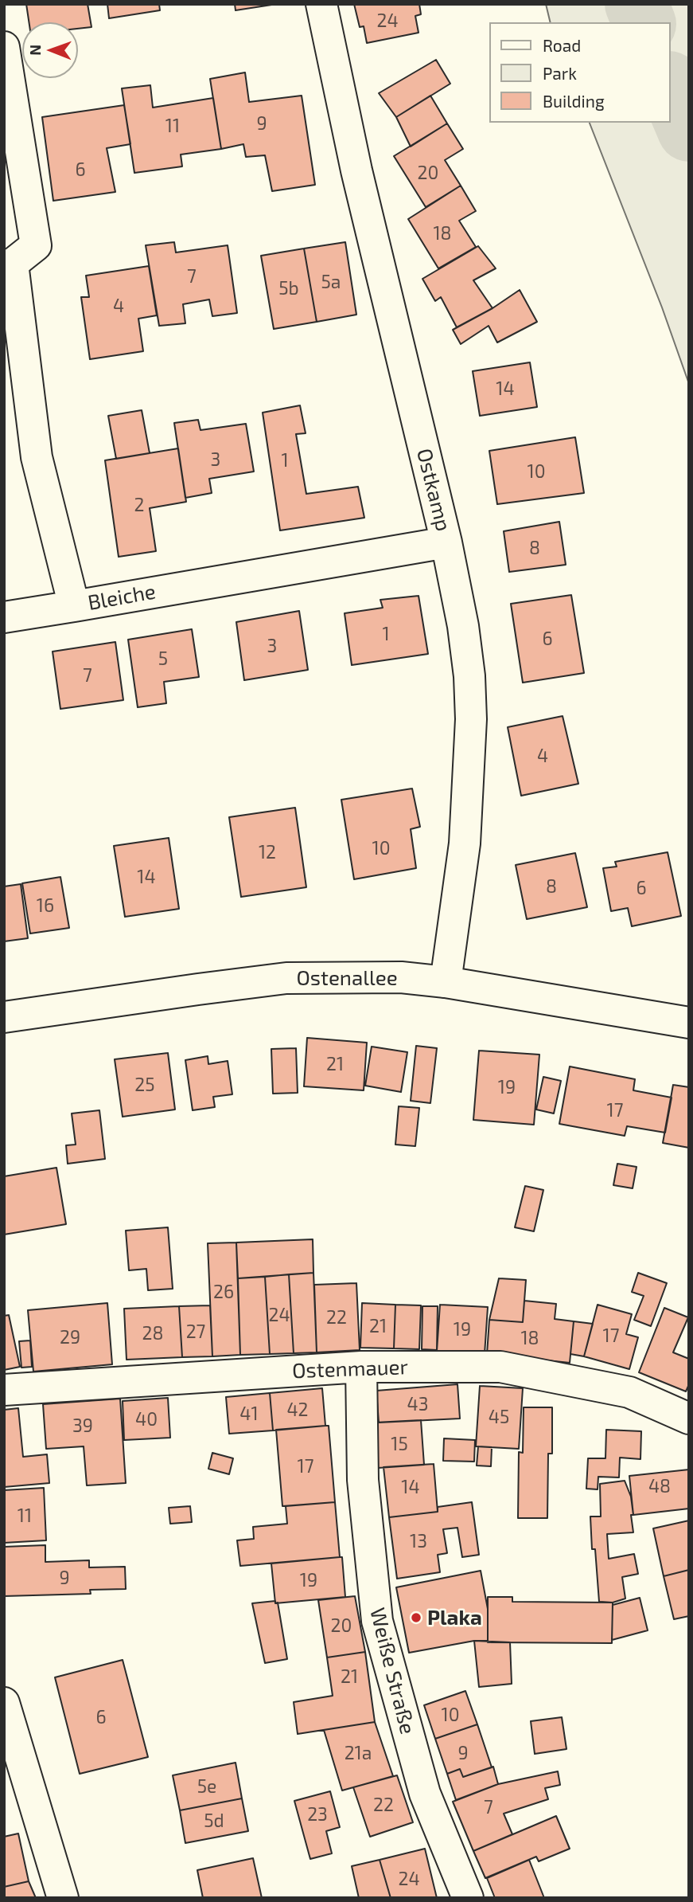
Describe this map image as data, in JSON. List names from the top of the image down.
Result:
{
  "streets": {
    "street": [
      "Ostkamp",
      "Bleiche",
      "Ostenallee",
      "Ostenmauer",
      "Weiße Straße"
    ]
  },
  "crossings": [
    ["Ostkamp", "Bleiche"],
    ["Ostkamp", "Ostenallee"],
    ["Ostenmauer", "Weiße Straße"]
  ],
  "places": ["Plaka"],
  "house_numbers": [
    "24",
    "9",
    "11",
    "6",
    "20",
    "18",
    "7",
    "5a",
    "5b",
    "4",
    "14",
    "3",
    "1",
    "10",
    "2",
    "8",
    "1",
    "6",
    "3",
    "5",
    "7",
    "4",
    "10",
    "12",
    "14",
    "8",
    "6",
    "16",
    "21",
    "25",
    "19",
    "17",
    "26",
    "24",
    "22",
    "21",
    "19",
    "27",
    "28",
    "17",
    "29",
    "18",
    "43",
    "42",
    "41",
    "45",
    "40",
    "39",
    "15",
    "17",
    "48",
    "14",
    "11",
    "13",
    "9",
    "19",
    "20",
    "21",
    "10",
    "6",
    "21a",
    "9",
    "5e",
    "22",
    "7",
    "23",
    "5d",
    "24"
  ],
  "legend": ["Road", "Park", "Building"],
  "north": "left"
}
